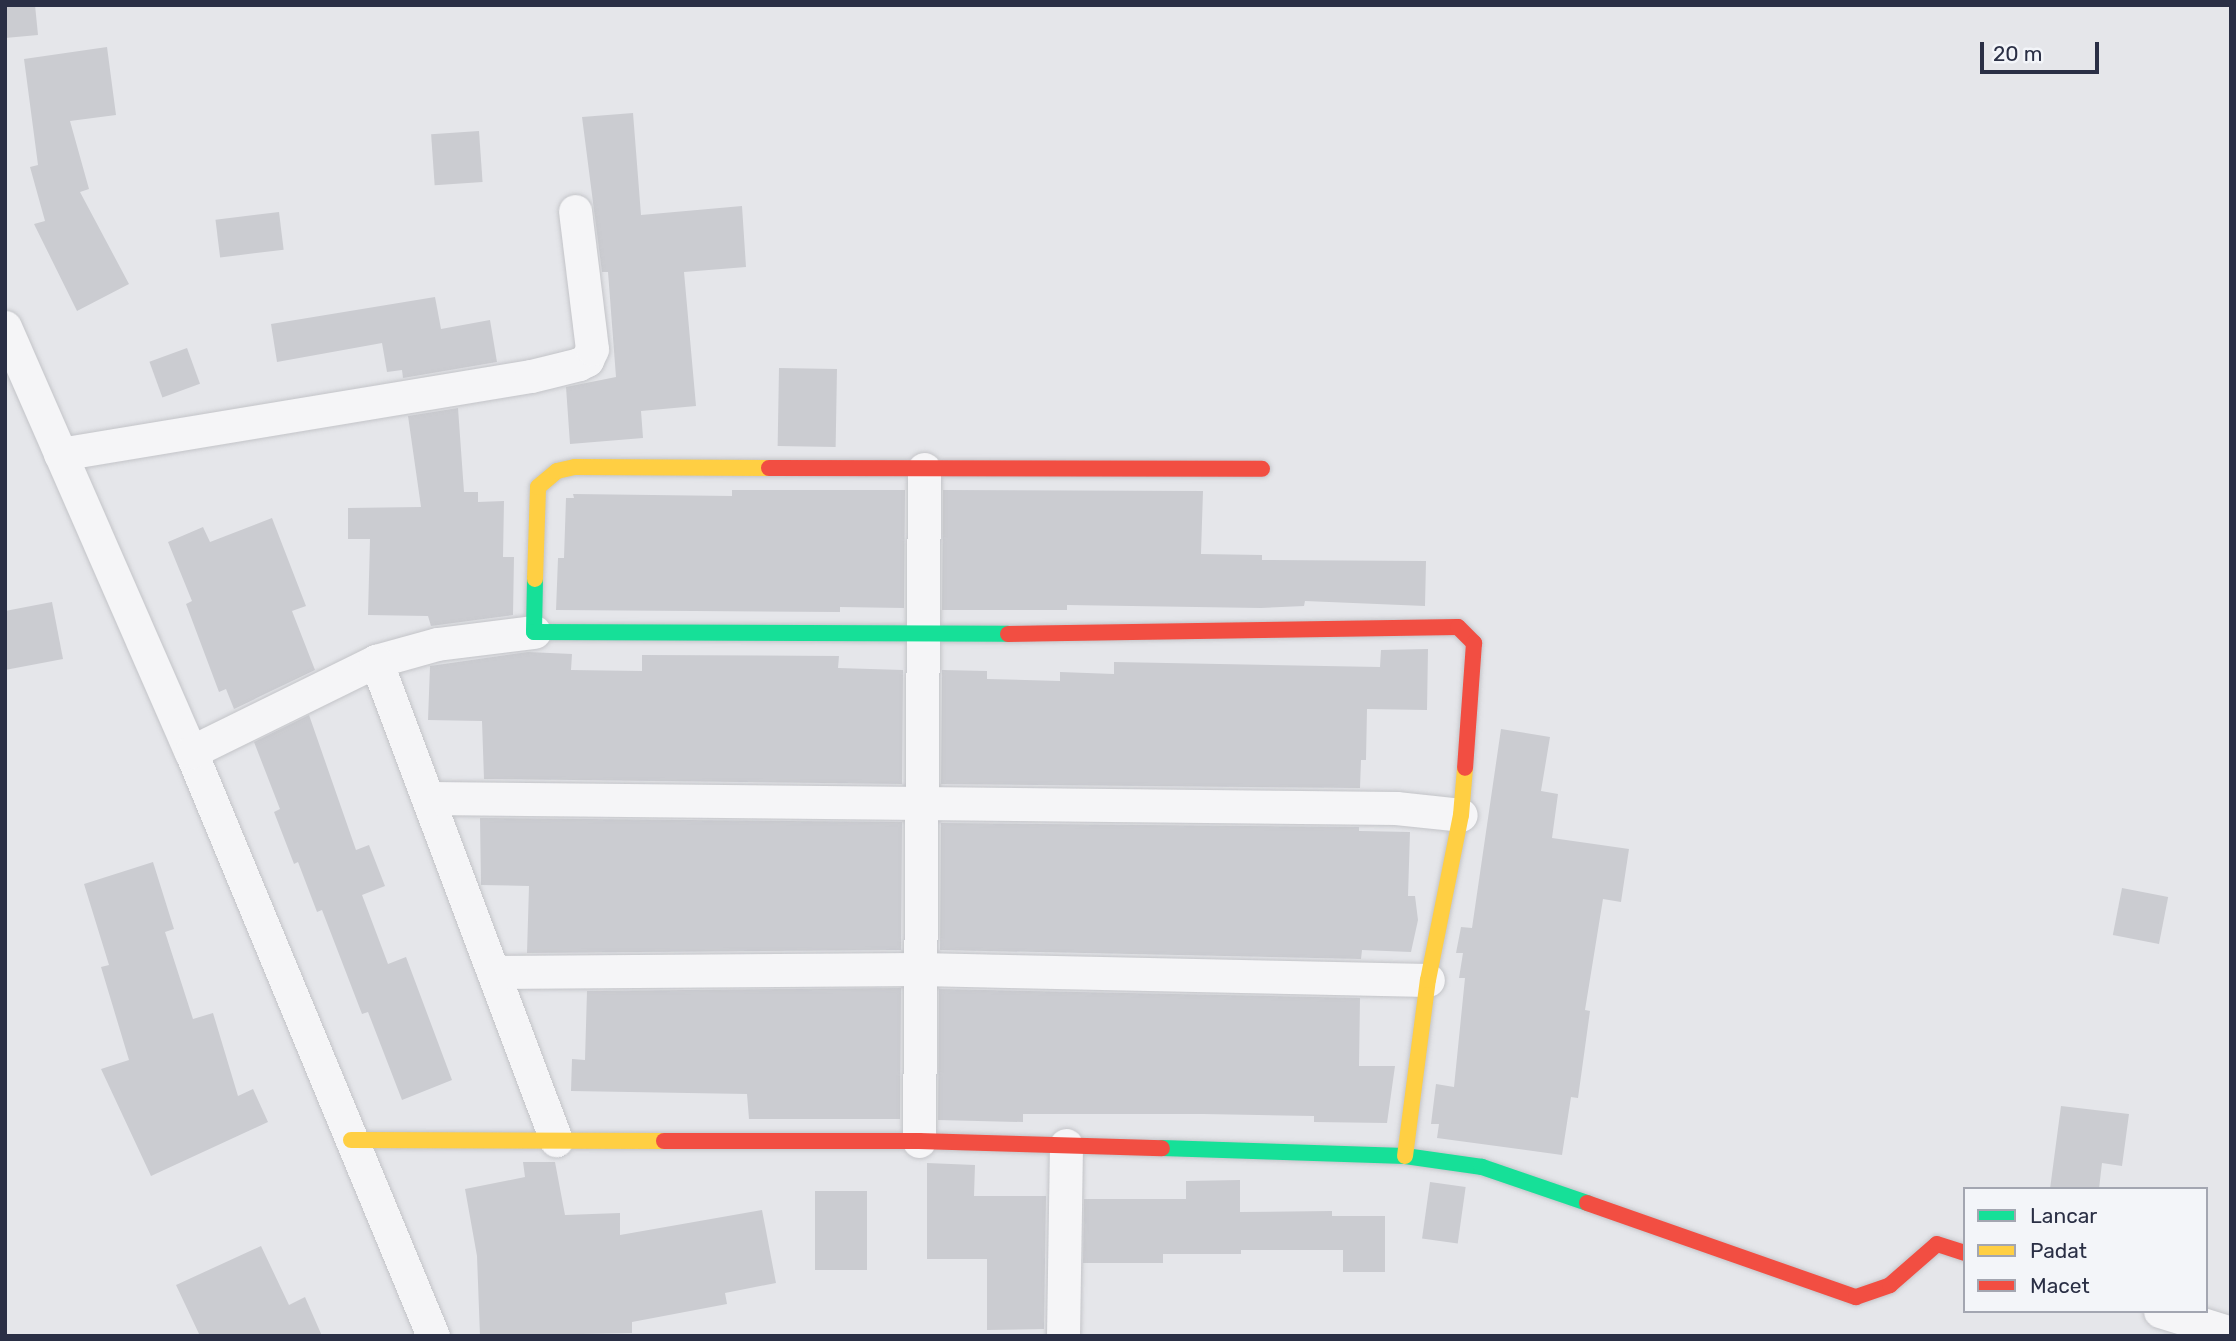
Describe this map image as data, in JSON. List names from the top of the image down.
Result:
{
  "legend": ["Lancar", "Padat", "Macet"],
  "scale_bar": "20 m"
}
